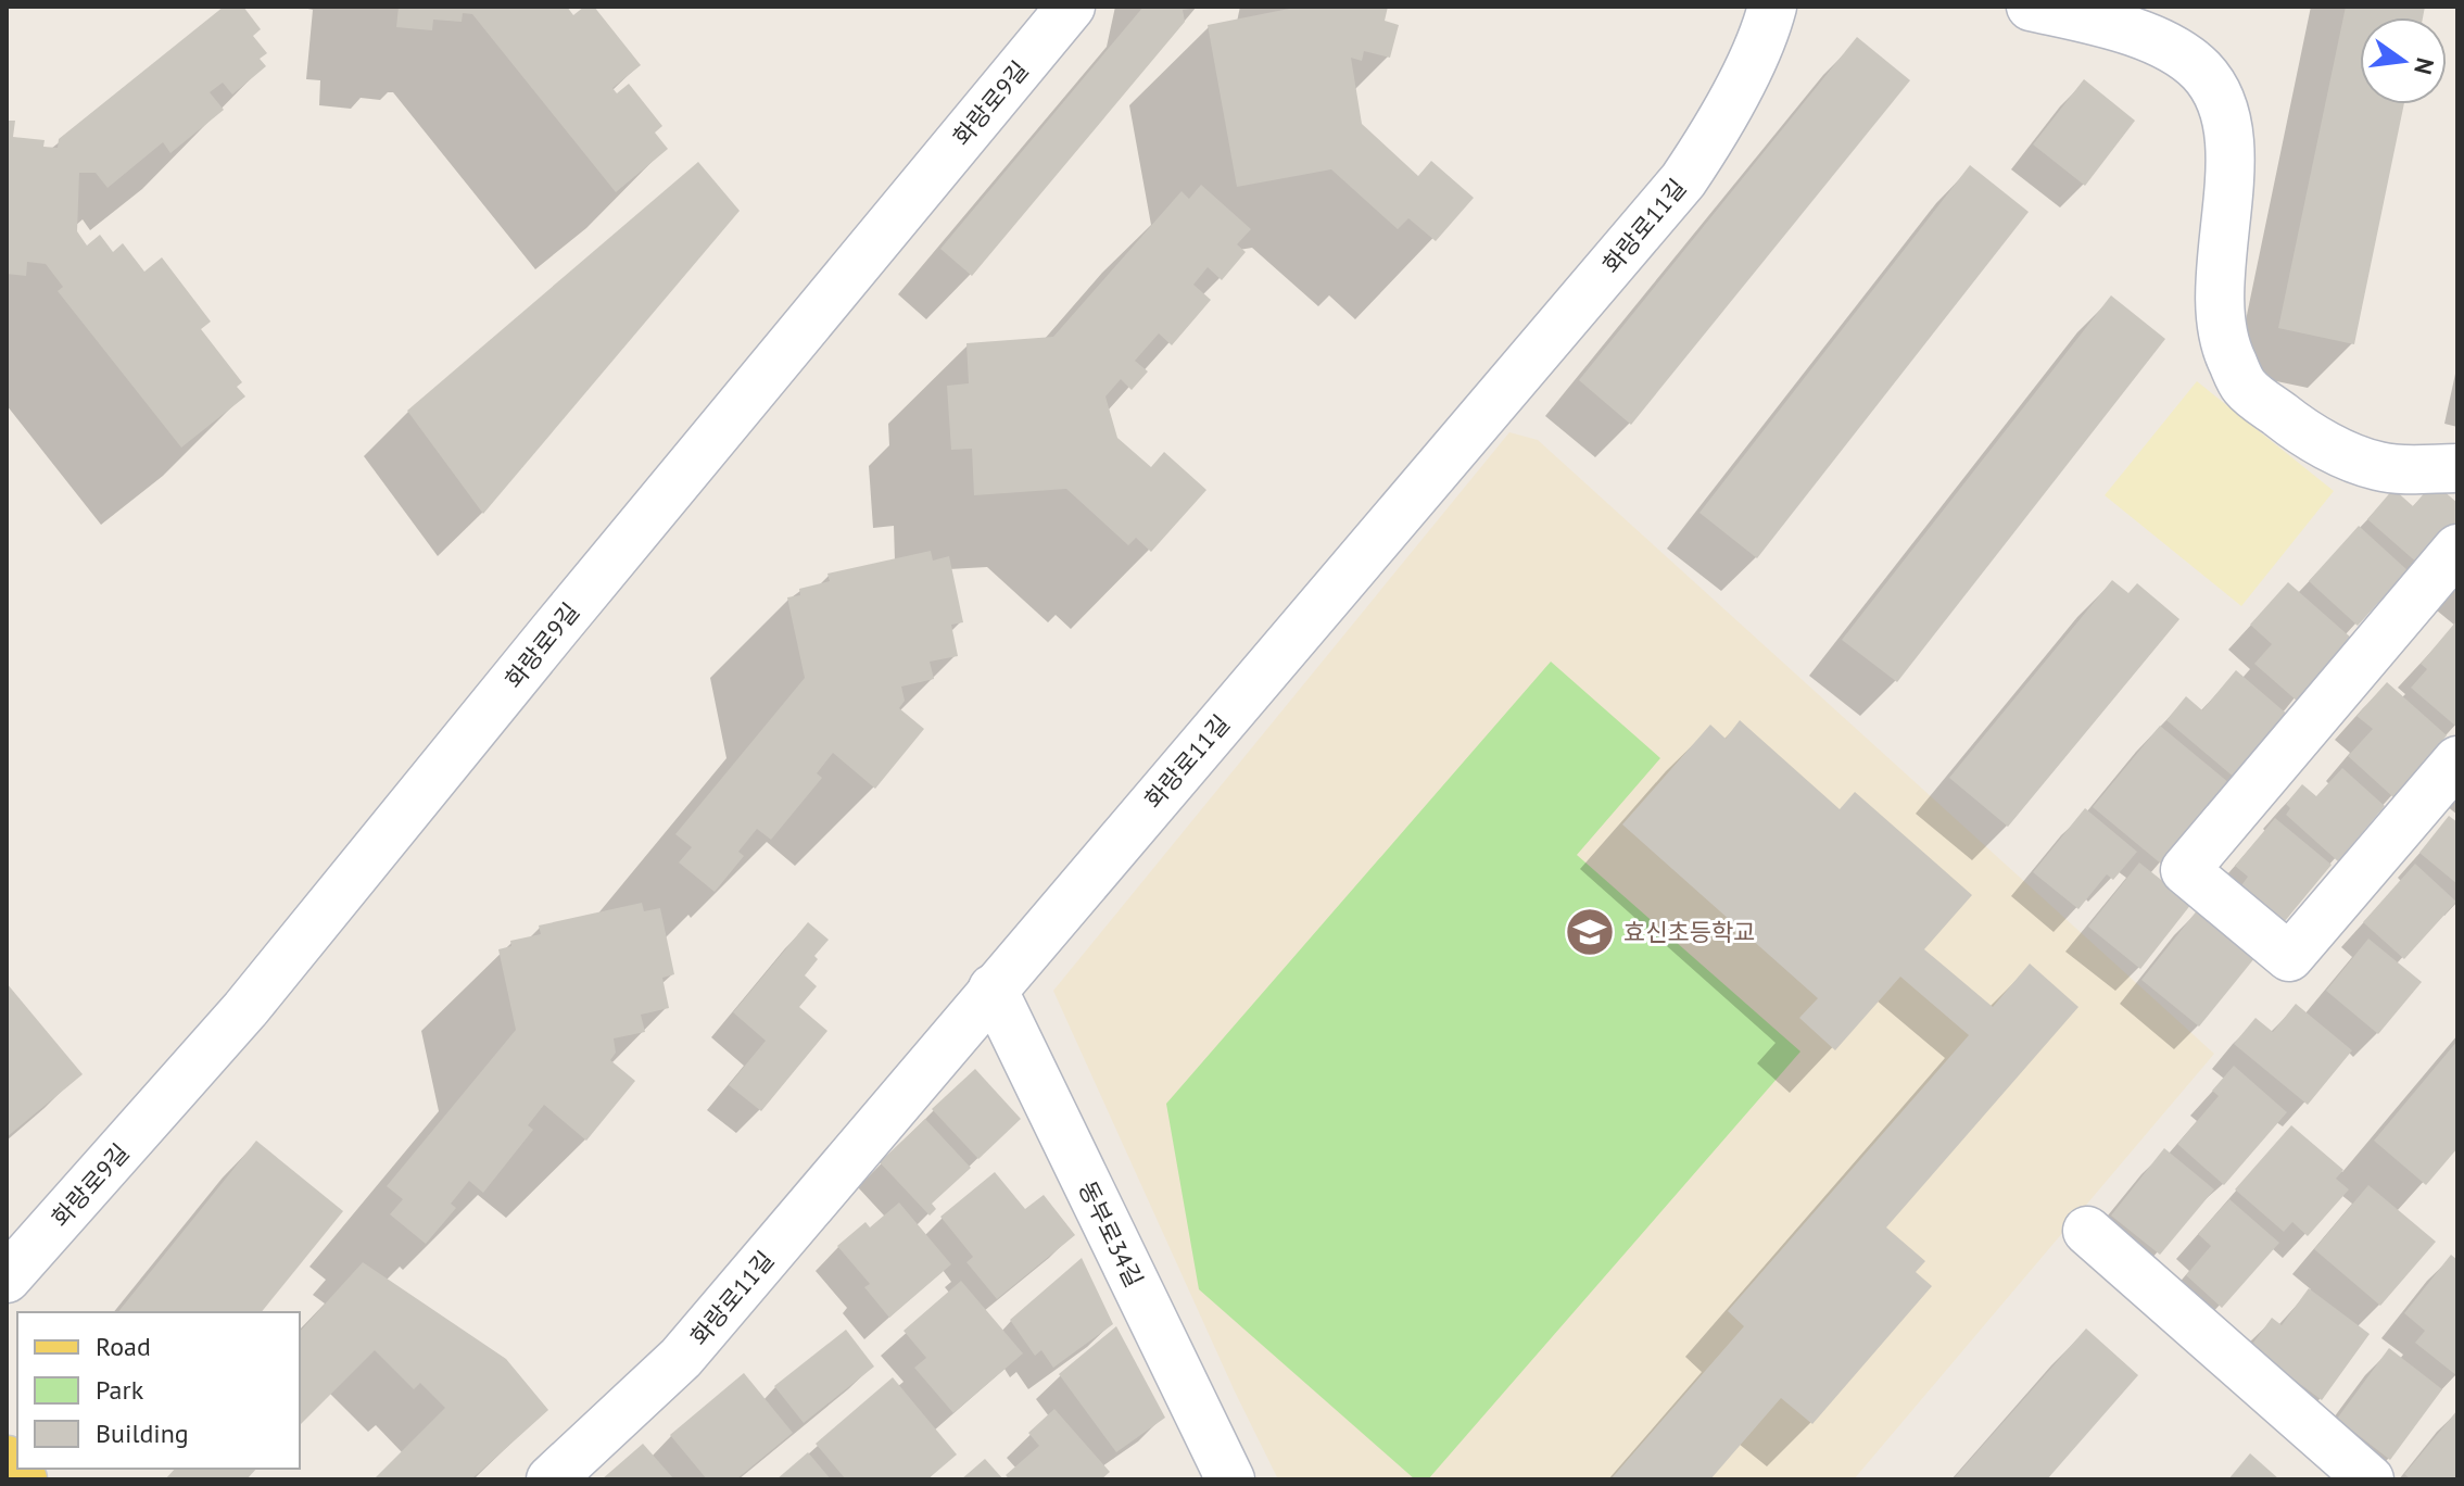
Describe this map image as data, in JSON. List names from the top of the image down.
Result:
{
  "streets": {
    "street": ["화랑로9길", "화랑로11길", "동부로34길"]
  },
  "crossings": [
    ["화랑로11길", "동부로34길"]
  ],
  "places": {
    "school or university": ["효신초등학교"]
  },
  "legend": ["Road", "Park", "Building"],
  "north": "right"
}
